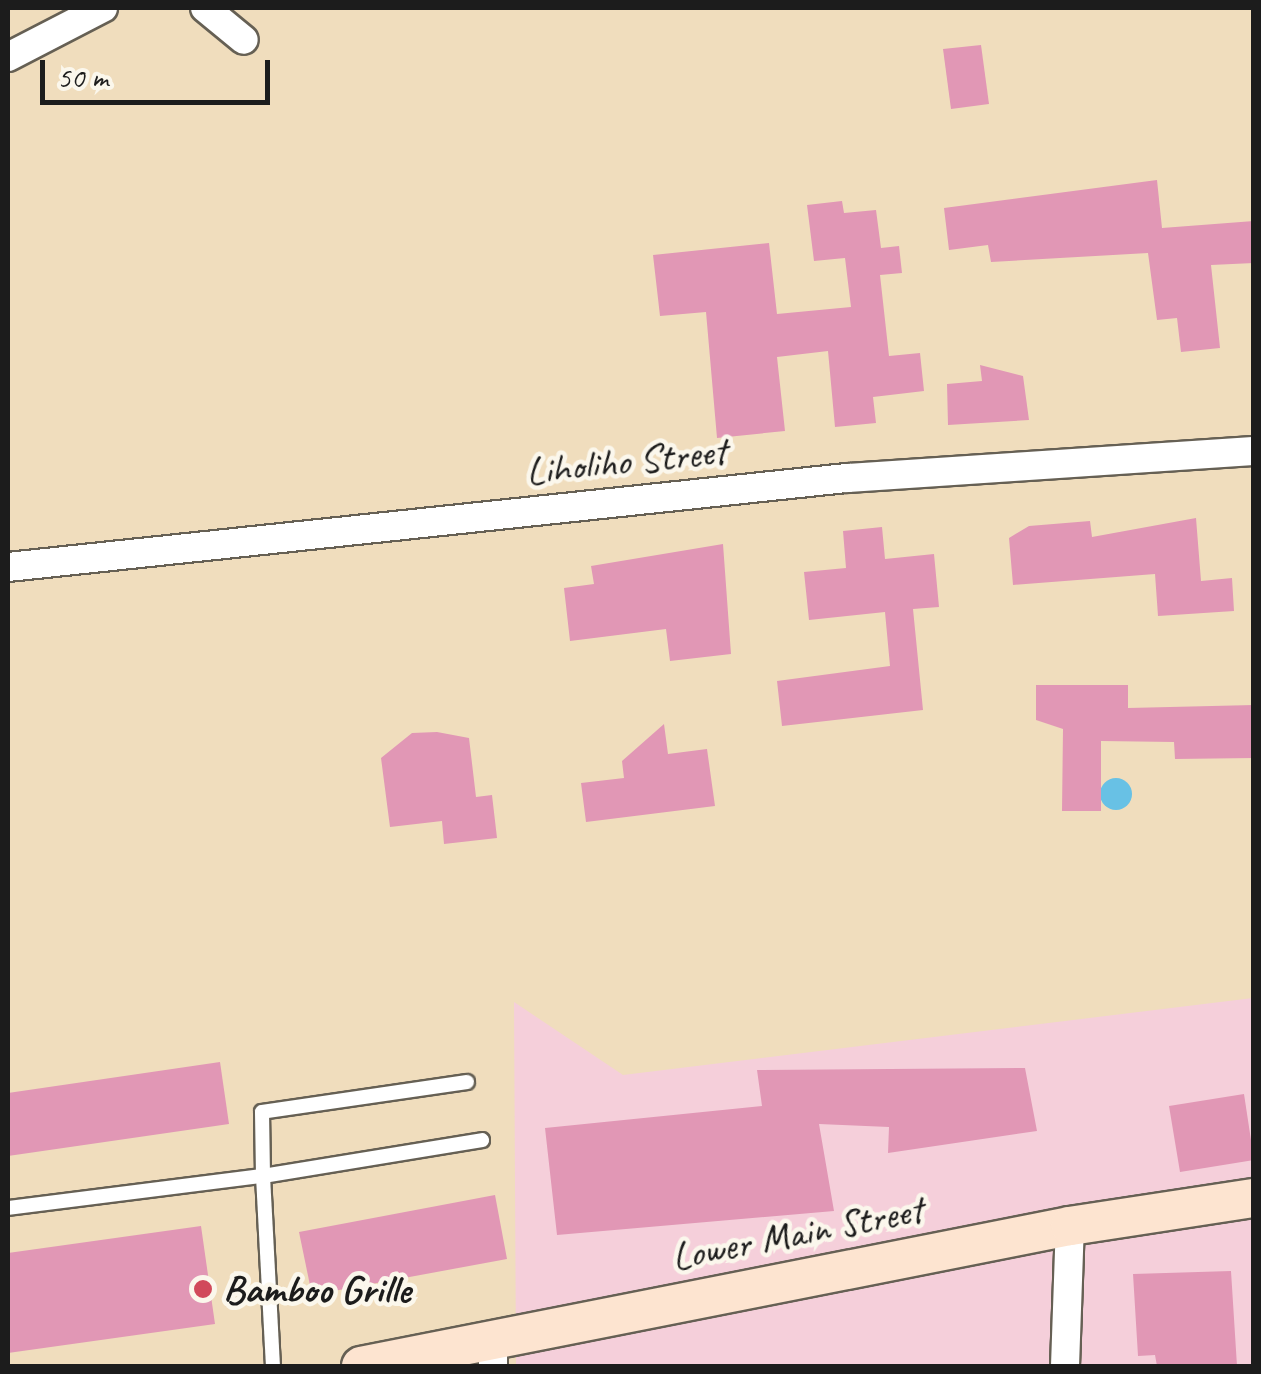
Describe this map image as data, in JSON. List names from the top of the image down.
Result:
{
  "streets": {
    "street": ["Liholiho Street", "Lower Main Street"]
  },
  "places": ["Bamboo Grille"],
  "scale_bar": "50 m"
}
